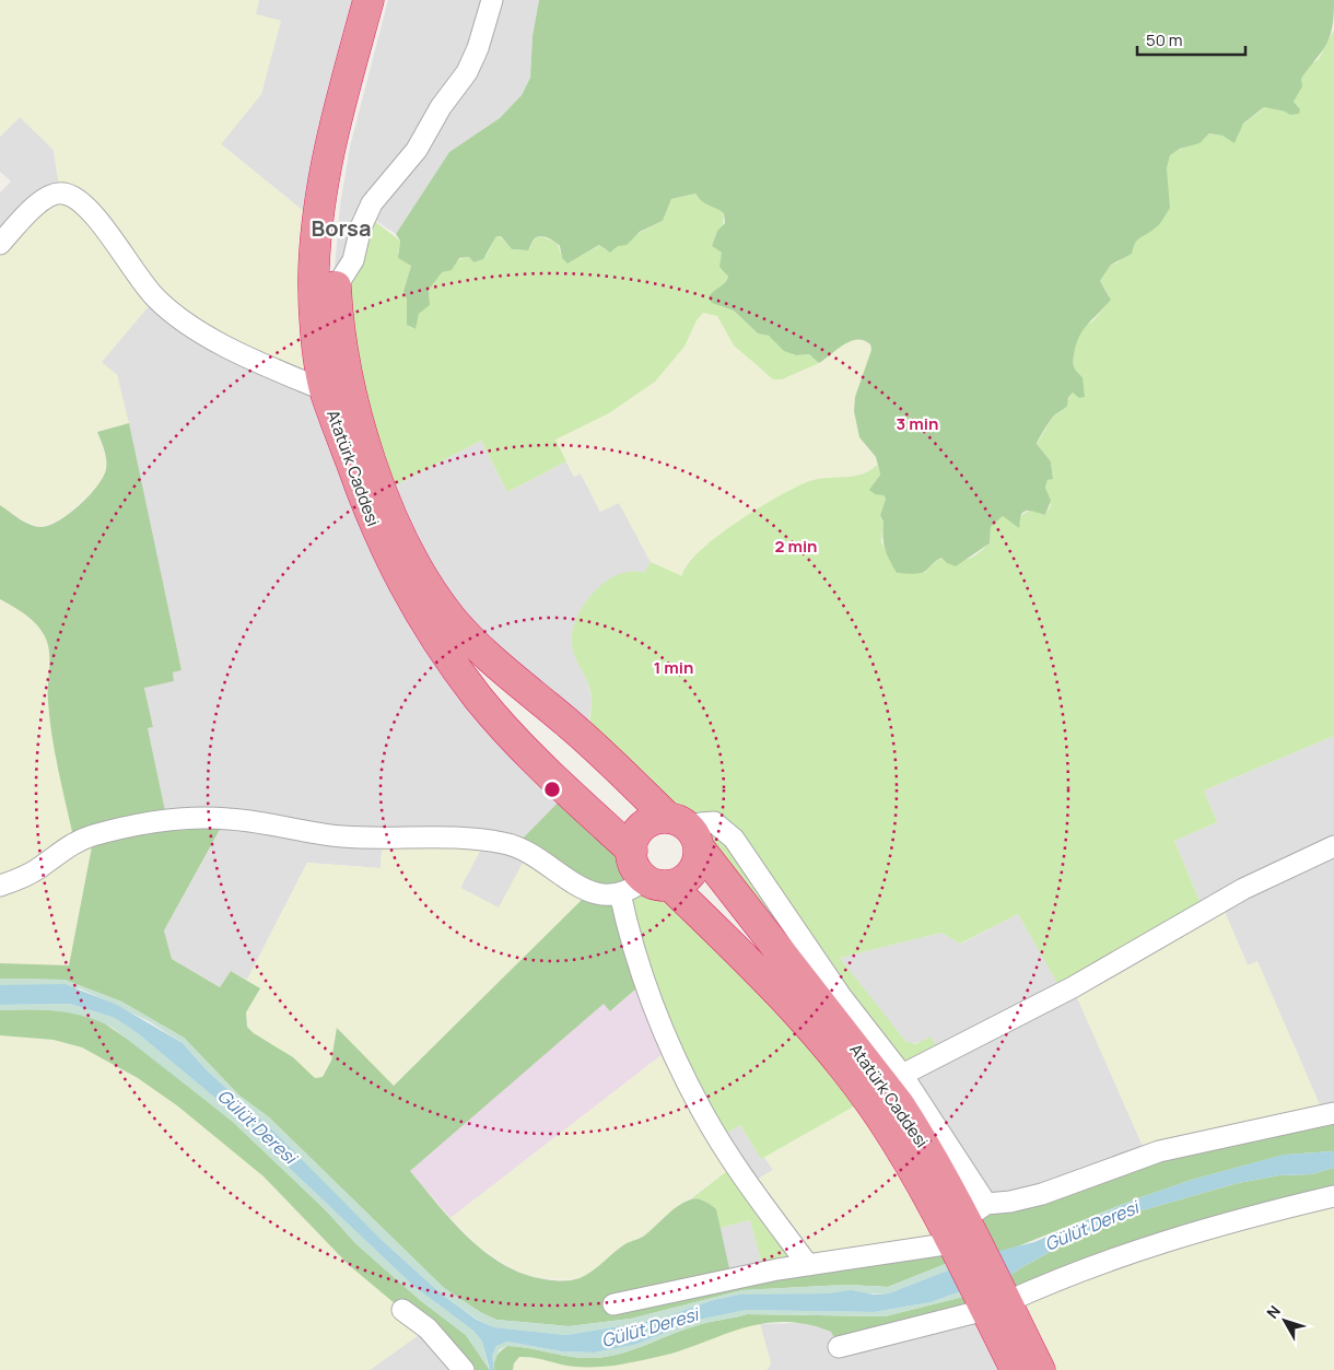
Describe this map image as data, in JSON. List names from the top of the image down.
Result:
{
  "streets": {
    "highway": ["Atatürk Caddesi"]
  },
  "districts": ["Borsa"],
  "water": ["Gülüt Deresi"],
  "scale_bar": "50 m",
  "north": "top left",
  "rings": ["3 min", "2 min", "1 min"]
}
